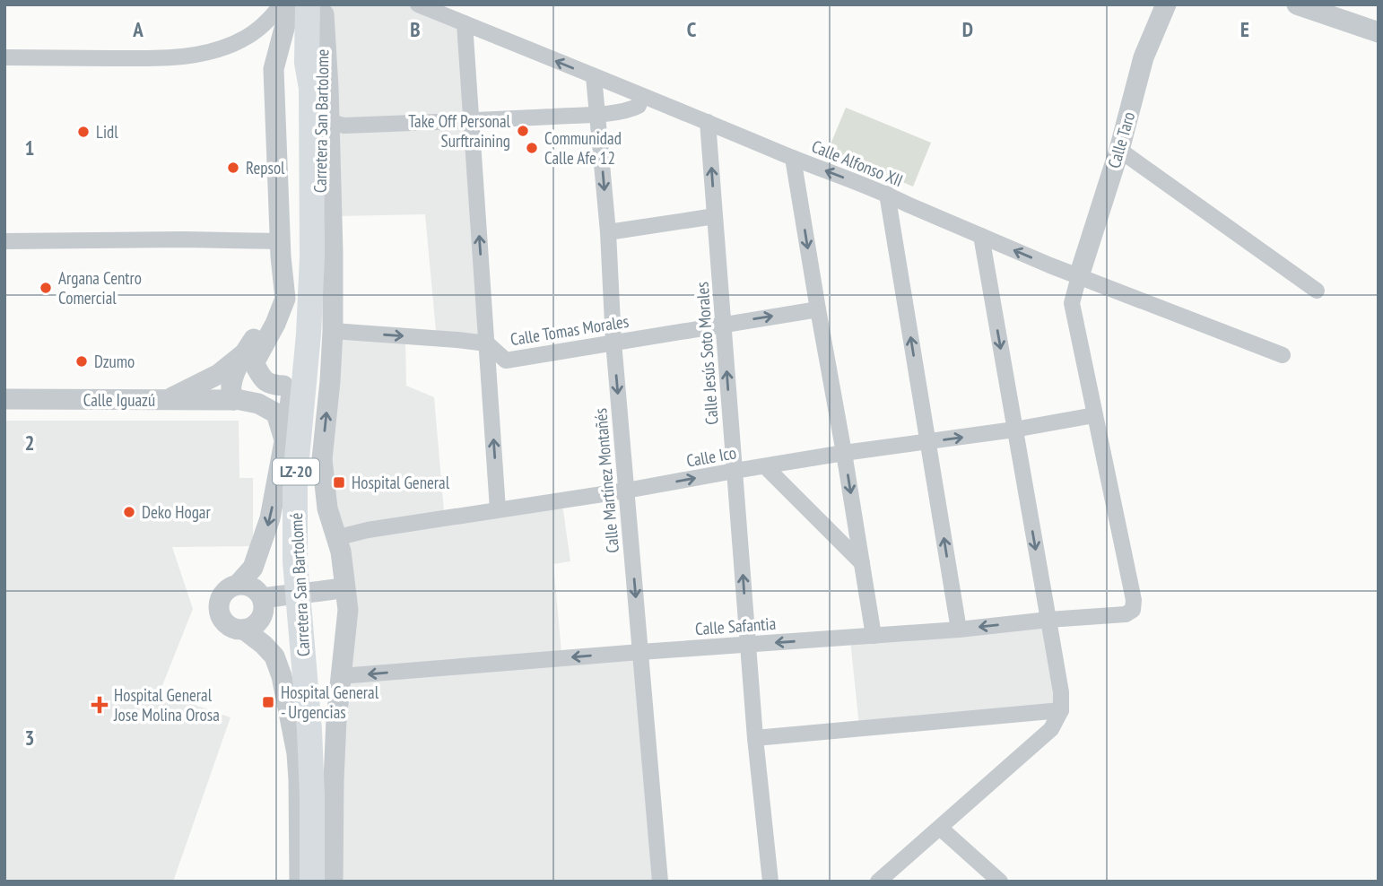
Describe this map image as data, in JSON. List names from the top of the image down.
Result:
{
  "streets": {
    "main road": ["Carretera San Bartolome", "LZ-20", "Carretera San Bartolomé"],
    "street": [
      "Calle Taro",
      "Calle Alfonso XII",
      "Calle Tomas Morales",
      "Calle Jesús Soto Morales",
      "Calle Iguazú",
      "Calle Ico",
      "Calle Martínez Montañés",
      "Calle Safantia"
    ]
  },
  "crossings": [
    ["Carretera San Bartolome", "Carretera San Bartolomé"],
    ["Calle Taro", "Calle Alfonso XII"],
    ["Calle Alfonso XII", "Calle Jesús Soto Morales"],
    ["Calle Alfonso XII", "Calle Martínez Montañés"],
    ["Calle Tomas Morales", "Calle Jesús Soto Morales"],
    ["Calle Tomas Morales", "Calle Martínez Montañés"],
    ["Calle Jesús Soto Morales", "Calle Ico"],
    ["Calle Jesús Soto Morales", "Calle Safantia"],
    ["Calle Ico", "Calle Martínez Montañés"],
    ["Calle Ico", "Calle Safantia"],
    ["Calle Martínez Montañés", "Calle Safantia"]
  ],
  "one_way": ["Calle Tomas Morales"],
  "places": {
    "other": [
      "Take Off Personal Surftraining",
      "Lidl",
      "Communidad Calle Afe 12",
      "Repsol",
      "Argana Centro Comercial",
      "Dzumo",
      "Deko Hogar"
    ],
    "transit": ["Hospital General", "Hospital General - Urgencias"],
    "health": ["Hospital General Jose Molina Orosa"]
  },
  "grid": {
    "columns": [
      "A",
      "B",
      "C",
      "D",
      "E"
    ],
    "rows": ["1", "2", "3"]
  }
}
